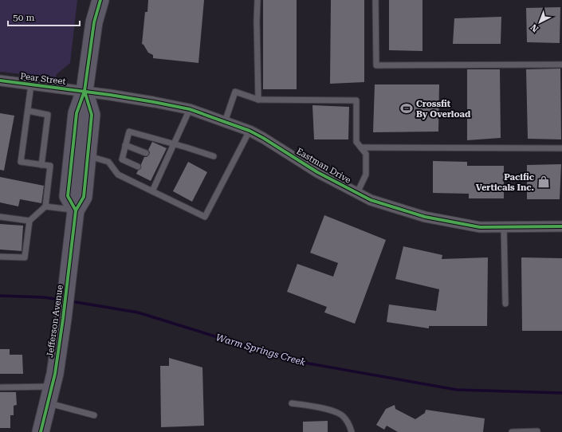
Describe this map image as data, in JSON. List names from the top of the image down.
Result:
{
  "streets": {
    "main road": ["Jefferson Avenue"],
    "street": ["Pear Street", "Eastman Drive"]
  },
  "crossings": [
    ["Pear Street", "Eastman Drive"],
    ["Pear Street", "Jefferson Avenue"],
    ["Eastman Drive", "Jefferson Avenue"]
  ],
  "water": ["Warm Springs Creek"],
  "places": {
    "sports": ["Crossfit By Overload"],
    "shop": ["Pacific Verticals Inc."]
  },
  "scale_bar": "50 m",
  "north": "bottom left"
}
